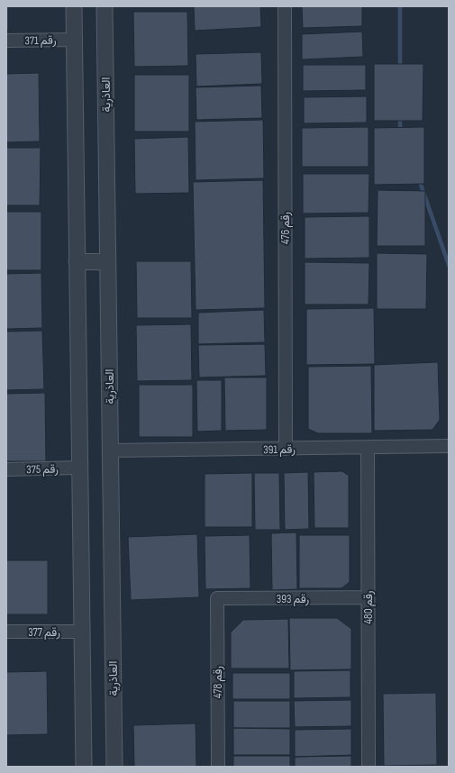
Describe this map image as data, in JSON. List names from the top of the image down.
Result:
{
  "streets": {
    "street": [
      "رقم 371",
      "العاذرية",
      "رقم 476",
      "رقم 391",
      "رقم 375",
      "رقم 393",
      "رقم 480",
      "رقم 377",
      "رقم 478"
    ]
  },
  "crossings": [
    ["العاذرية", "رقم 391"],
    ["رقم 476", "رقم 391"],
    ["رقم 391", "رقم 480"],
    ["رقم 393", "رقم 480"],
    ["رقم 393", "رقم 478"]
  ]
}
